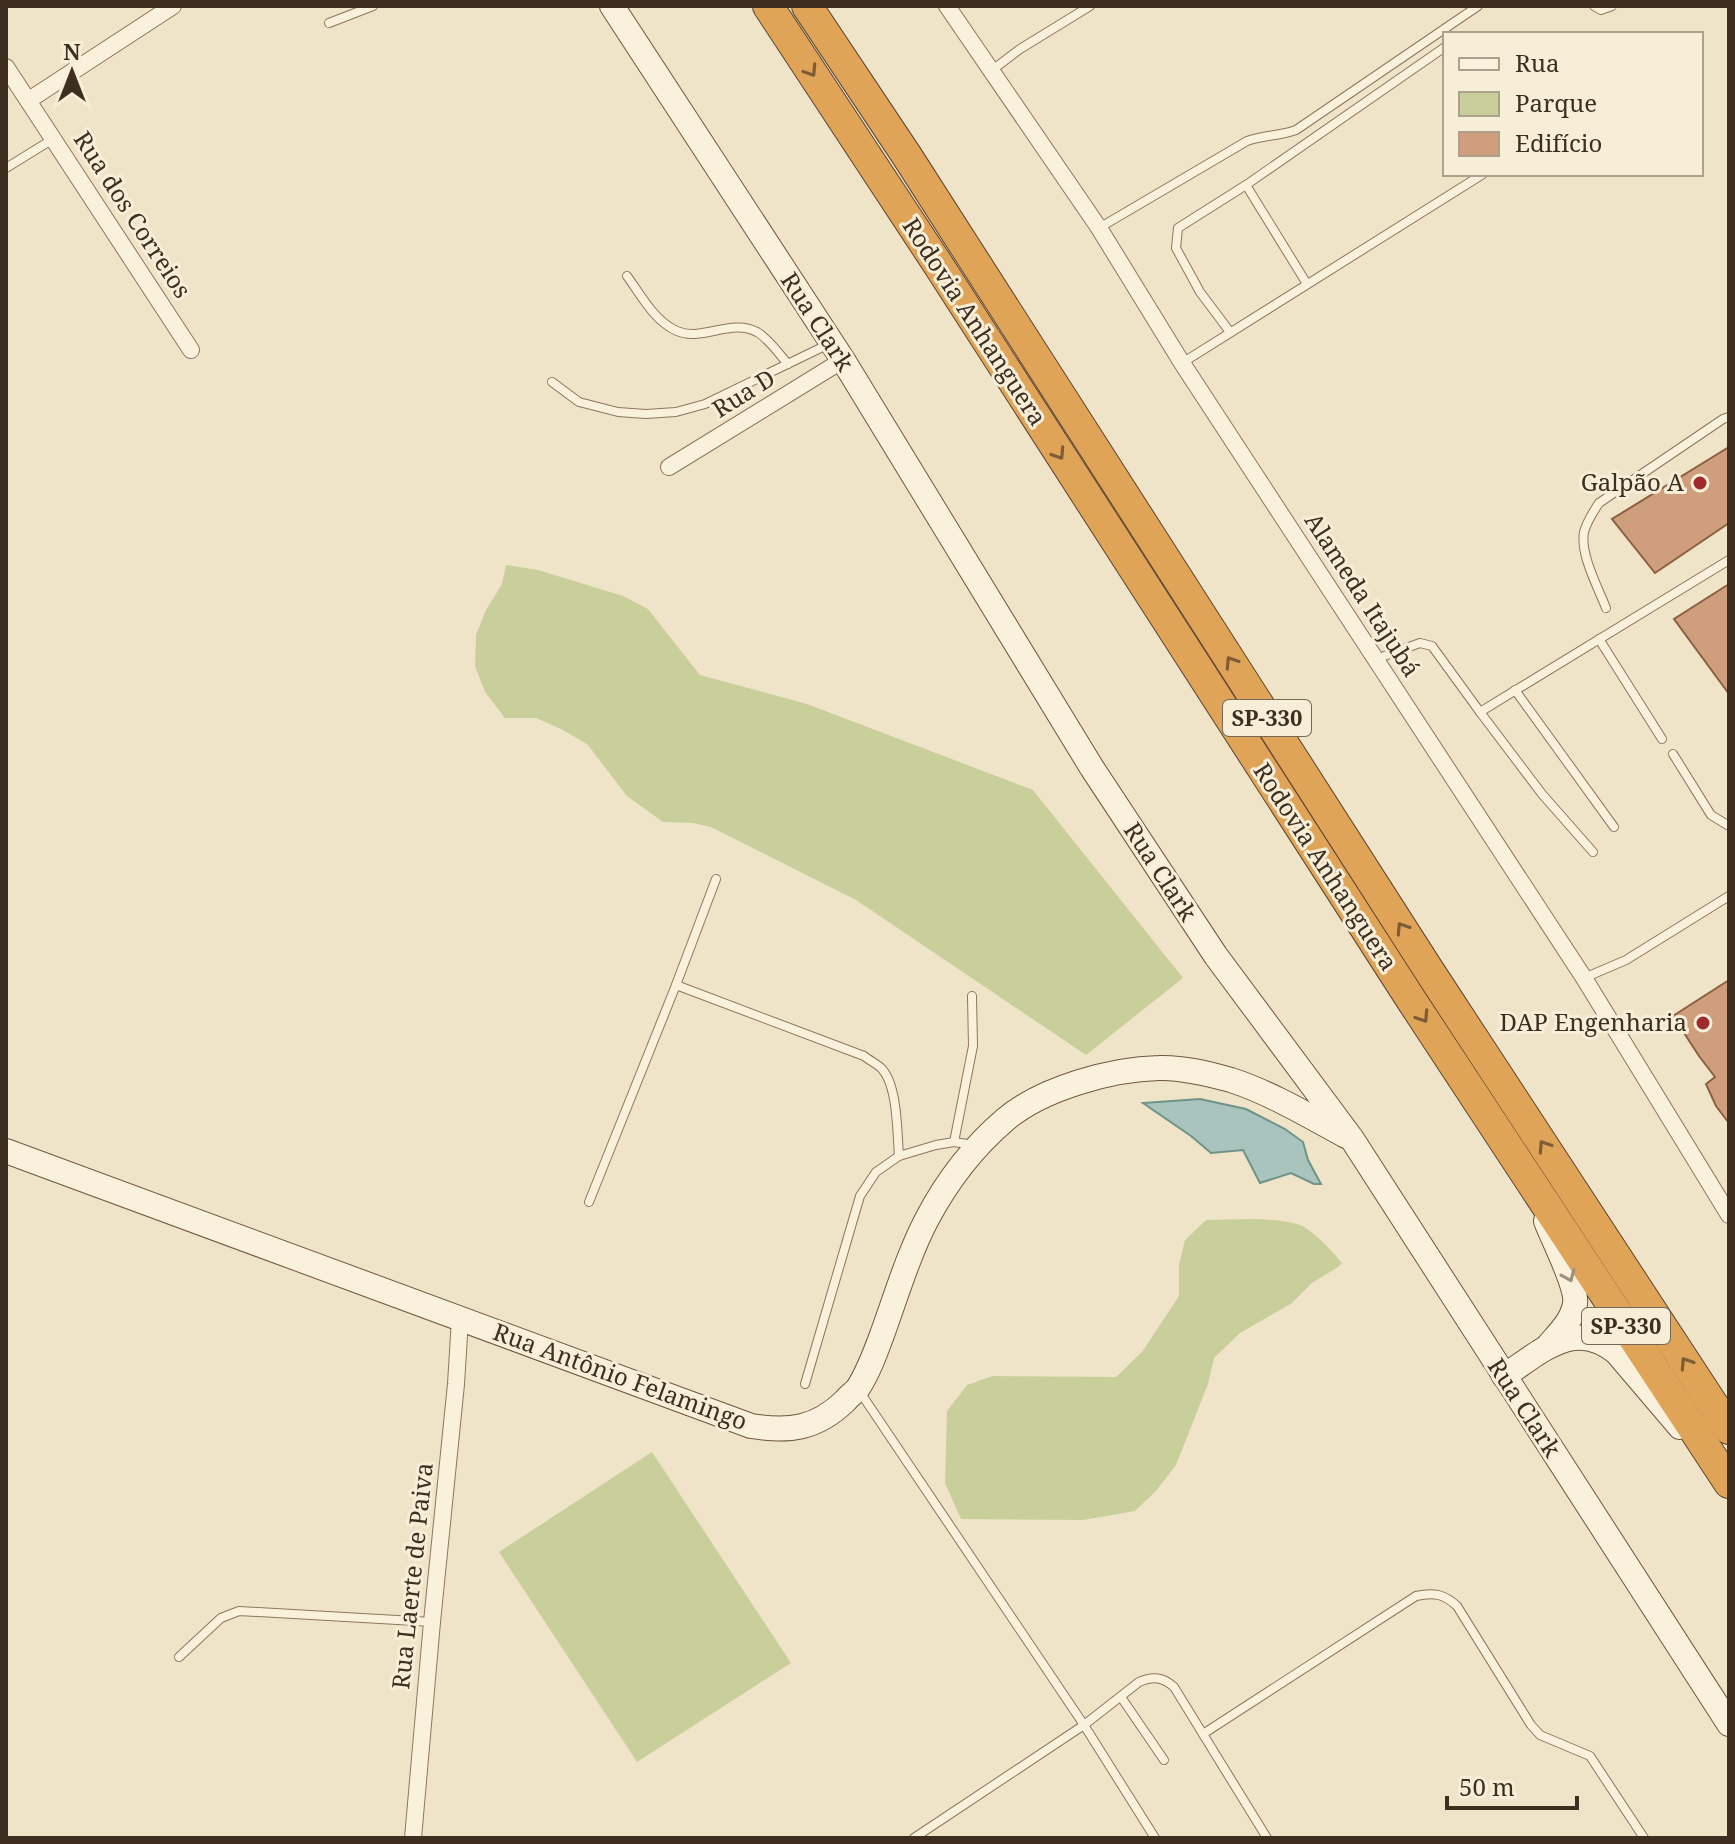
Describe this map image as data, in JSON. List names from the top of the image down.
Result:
{
  "streets": {
    "highway": ["Rodovia Anhanguera", "SP-330"],
    "main road": ["Rua Clark", "Rua Antônio Felamingo"],
    "street": [
      "Rua dos Correios",
      "Rua D",
      "Alameda Itajubá",
      "Rua Laerte de Paiva"
    ]
  },
  "crossings": [
    ["Rua Clark", "Rua D"],
    ["Rua Clark", "Rua Antônio Felamingo"],
    ["Rua Antônio Felamingo", "Rua Laerte de Paiva"]
  ],
  "places": ["Galpão A", "DAP Engenharia"],
  "legend": ["Rua", "Parque", "Edifício"],
  "scale_bar": "50 m",
  "north": "top"
}
